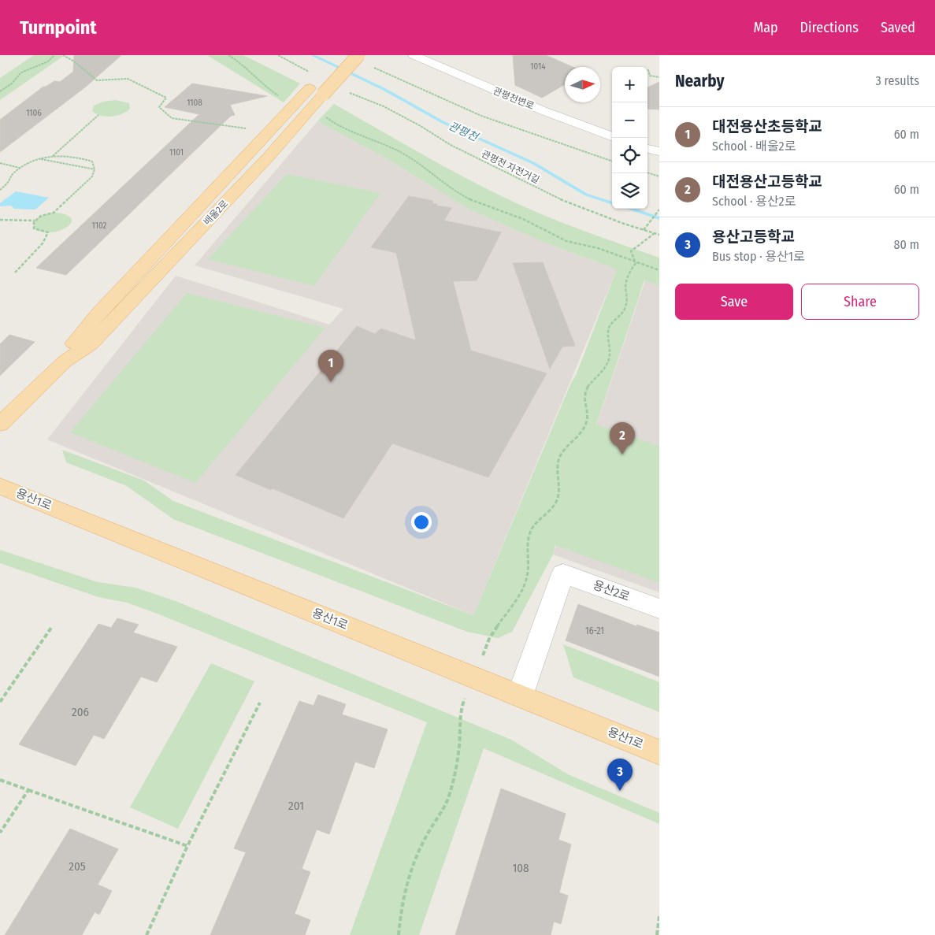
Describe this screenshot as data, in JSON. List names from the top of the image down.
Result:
{
  "streets": {
    "main road": ["배울2로", "용산1로"],
    "street": ["관평천변로", "용산2로"],
    "path": ["관평천 자전거길"]
  },
  "crossings": [
    ["용산1로", "용산2로"]
  ],
  "water": ["관평천"],
  "house_numbers": [
    "1014",
    "1108",
    "1106",
    "1101",
    "1102",
    "16-21",
    "206",
    "201",
    "205",
    "108"
  ],
  "north": "right",
  "page": {
    "header": "Turnpoint",
    "nav": ["Map", "Directions", "Saved"],
    "heading": ["Nearby", "3 results"],
    "map_buttons": ["+", "−"],
    "list": [
      {
        "mark": "1",
        "name": "대전용산초등학교",
        "note": "School · 배울2로",
        "value": "60 m"
      },
      {
        "mark": "2",
        "name": "대전용산고등학교",
        "note": "School · 용산2로",
        "value": "60 m"
      },
      {
        "mark": "3",
        "name": "용산고등학교",
        "note": "Bus stop · 용산1로",
        "value": "80 m"
      }
    ],
    "buttons": ["Save", "Share"],
    "pins": ["1", "2", "3"]
  }
}
